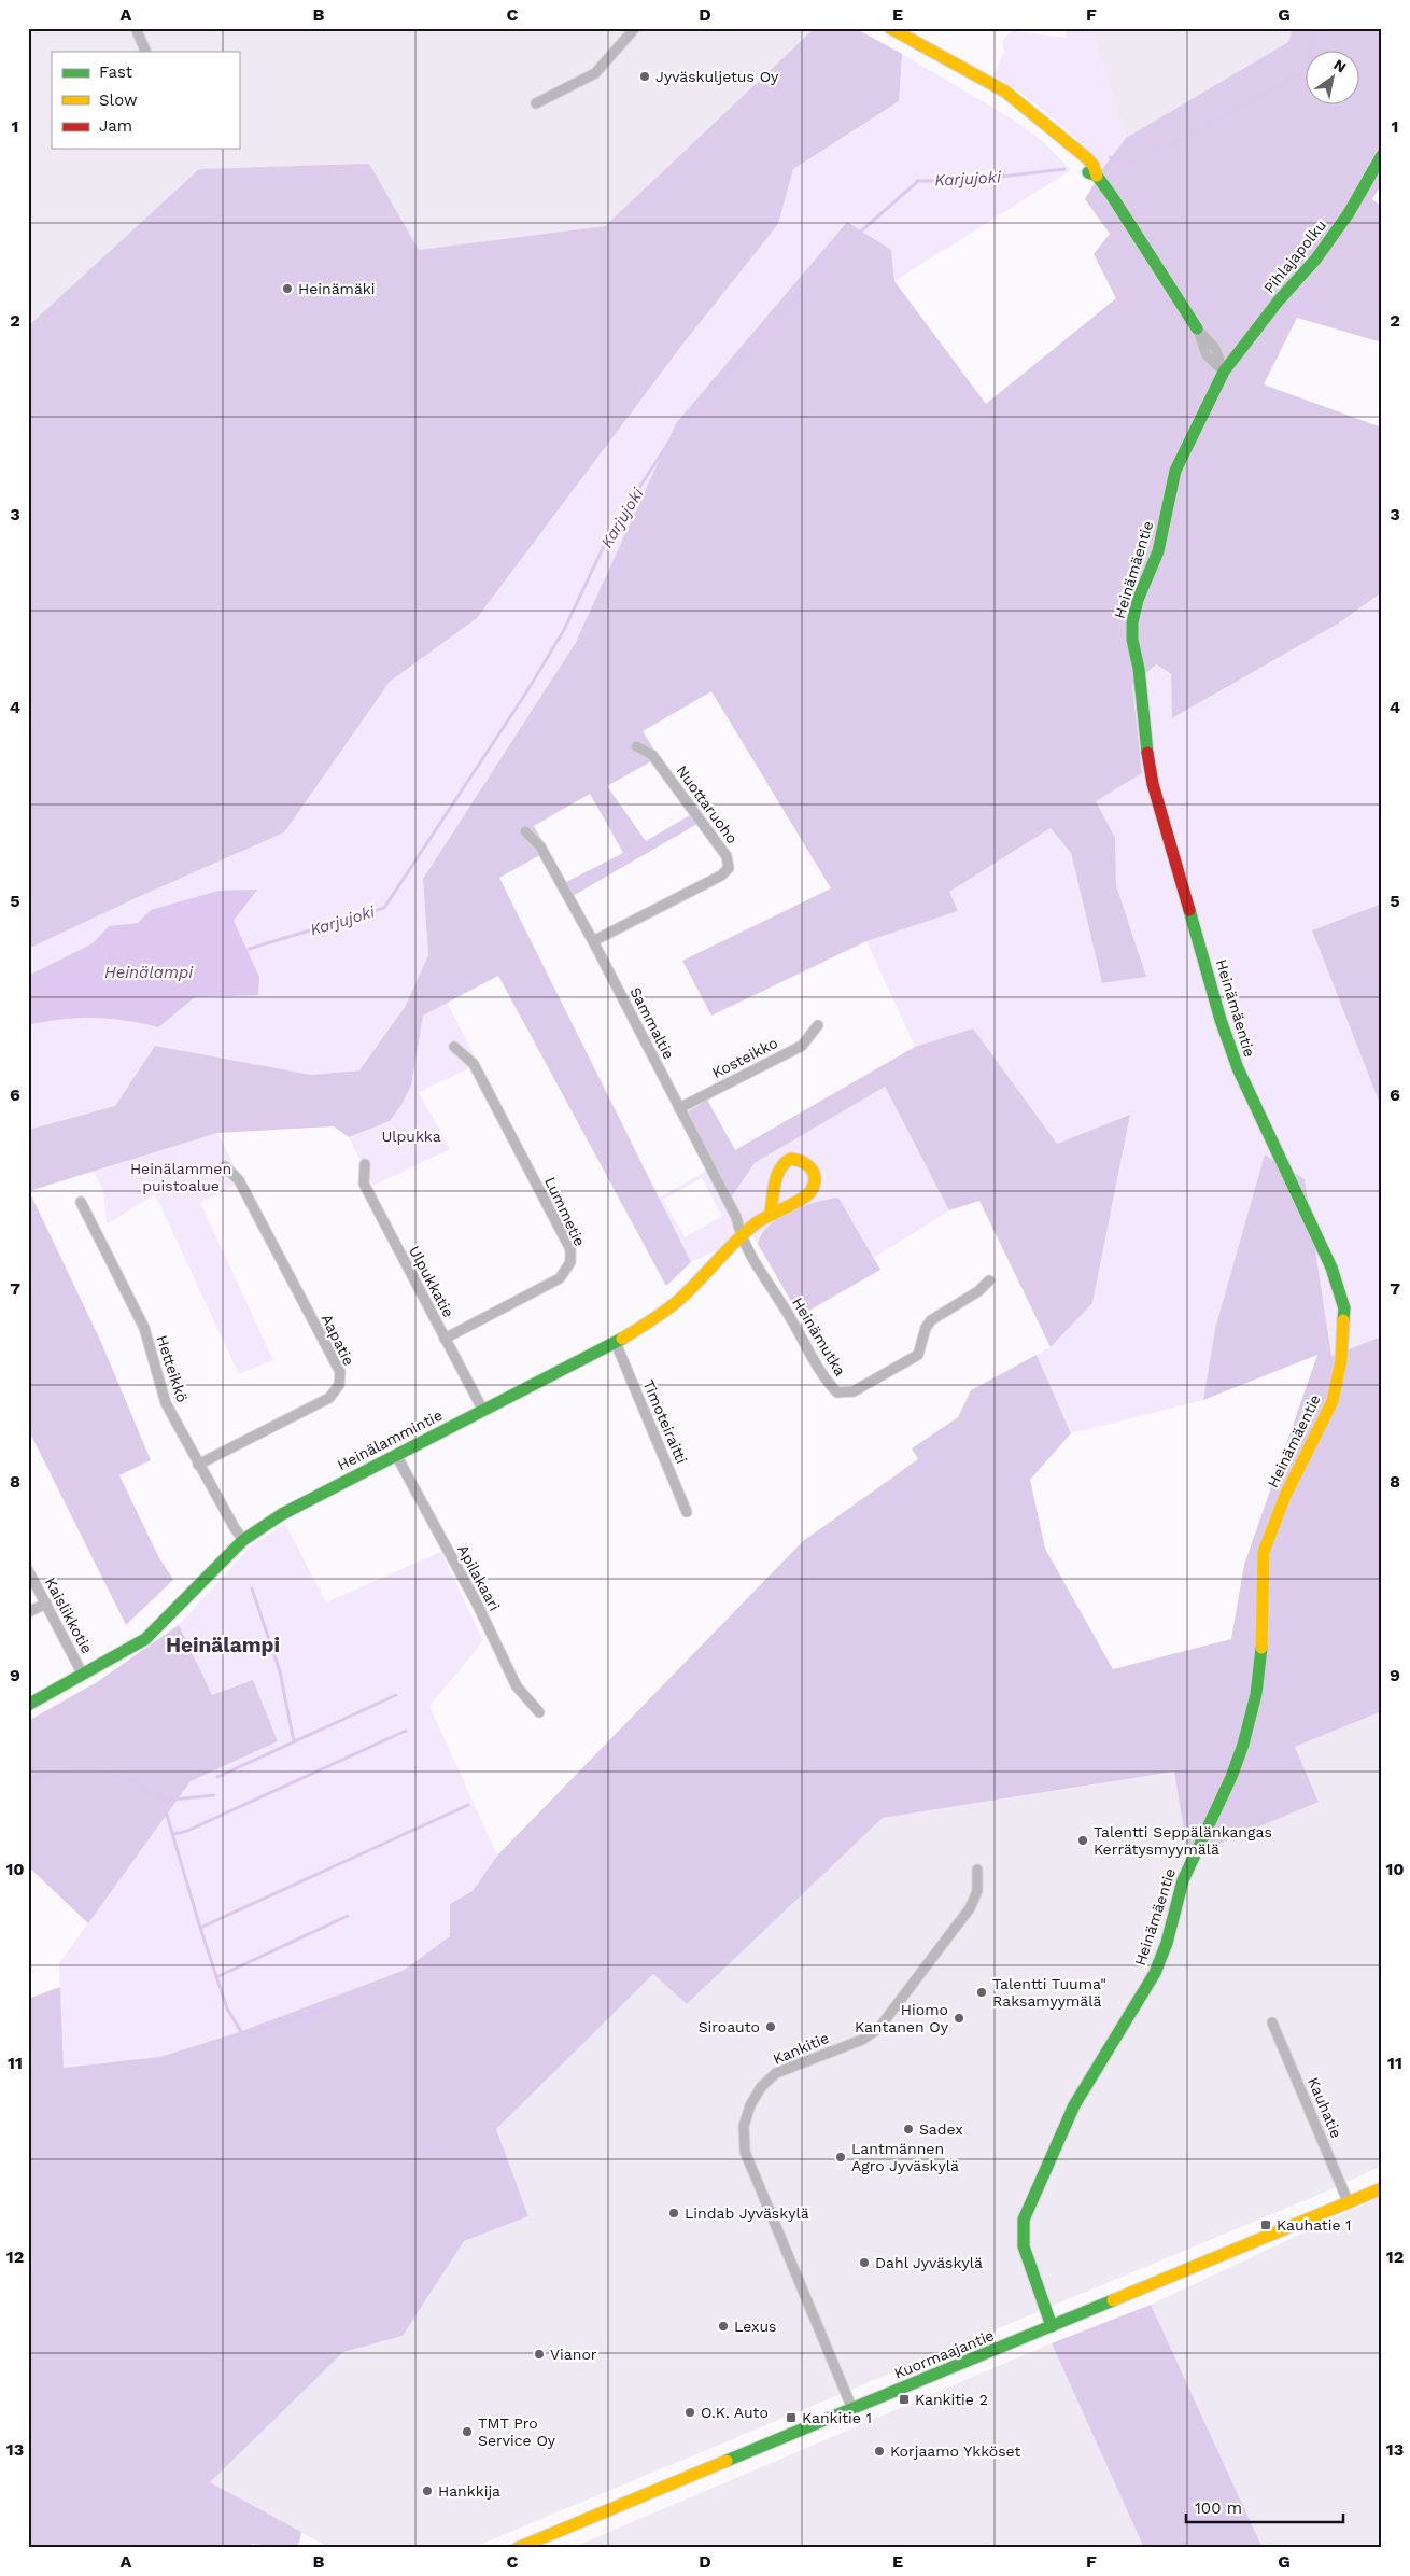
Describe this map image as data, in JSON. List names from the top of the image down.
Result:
{
  "streets": {
    "street": [
      "Pihlajapolku",
      "Heinämäentie",
      "Nuottaruoho",
      "Sammaltie",
      "Kosteikko",
      "Lummetie",
      "Ulpukkatie",
      "Heinämutka",
      "Aapatie",
      "Hetteikkö",
      "Timoteiraitti",
      "Heinälammintie",
      "Apilakaari",
      "Kaislikkotie",
      "Kankitie",
      "Kauhatie",
      "Kuormaajantie"
    ]
  },
  "crossings": [
    ["Pihlajapolku", "Heinämäentie"],
    ["Heinämäentie", "Kuormaajantie"],
    ["Nuottaruoho", "Sammaltie"],
    ["Sammaltie", "Kosteikko"],
    ["Sammaltie", "Heinämutka"],
    ["Sammaltie", "Heinälammintie"],
    ["Lummetie", "Ulpukkatie"],
    ["Ulpukkatie", "Heinälammintie"],
    ["Heinämutka", "Heinälammintie"],
    ["Aapatie", "Hetteikkö"],
    ["Hetteikkö", "Heinälammintie"],
    ["Timoteiraitti", "Heinälammintie"],
    ["Heinälammintie", "Apilakaari"],
    ["Heinälammintie", "Kaislikkotie"],
    ["Kankitie", "Kuormaajantie"],
    ["Kauhatie", "Kuormaajantie"]
  ],
  "districts": ["Heinälampi"],
  "water": ["Karjujoki", "Heinälampi"],
  "parks": ["Ulpukka", "Heinälammen puistoalue"],
  "places": {
    "other": [
      "Jyväskuljetus Oy",
      "Heinämäki",
      "Talentti Seppälänkangas Kerrätysmyymälä",
      "Talentti Tuuma\" Raksamyymälä",
      "Hiomo Kantanen Oy",
      "Siroauto",
      "Sadex",
      "Lantmännen Agro Jyväskylä",
      "Lindab Jyväskylä",
      "Dahl Jyväskylä",
      "Lexus",
      "Vianor",
      "O.K. Auto",
      "TMT Pro Service Oy",
      "Korjaamo Ykköset",
      "Hankkija"
    ],
    "transit": ["Kauhatie 1", "Kankitie 2", "Kankitie 1"]
  },
  "legend": ["Fast", "Slow", "Jam"],
  "scale_bar": "100 m",
  "north": "top right",
  "grid": {
    "columns": [
      "A",
      "B",
      "C",
      "D",
      "E",
      "F",
      "G"
    ],
    "rows": [
      "1",
      "2",
      "3",
      "4",
      "5",
      "6",
      "7",
      "8",
      "9",
      "10",
      "11",
      "12",
      "13"
    ]
  }
}
